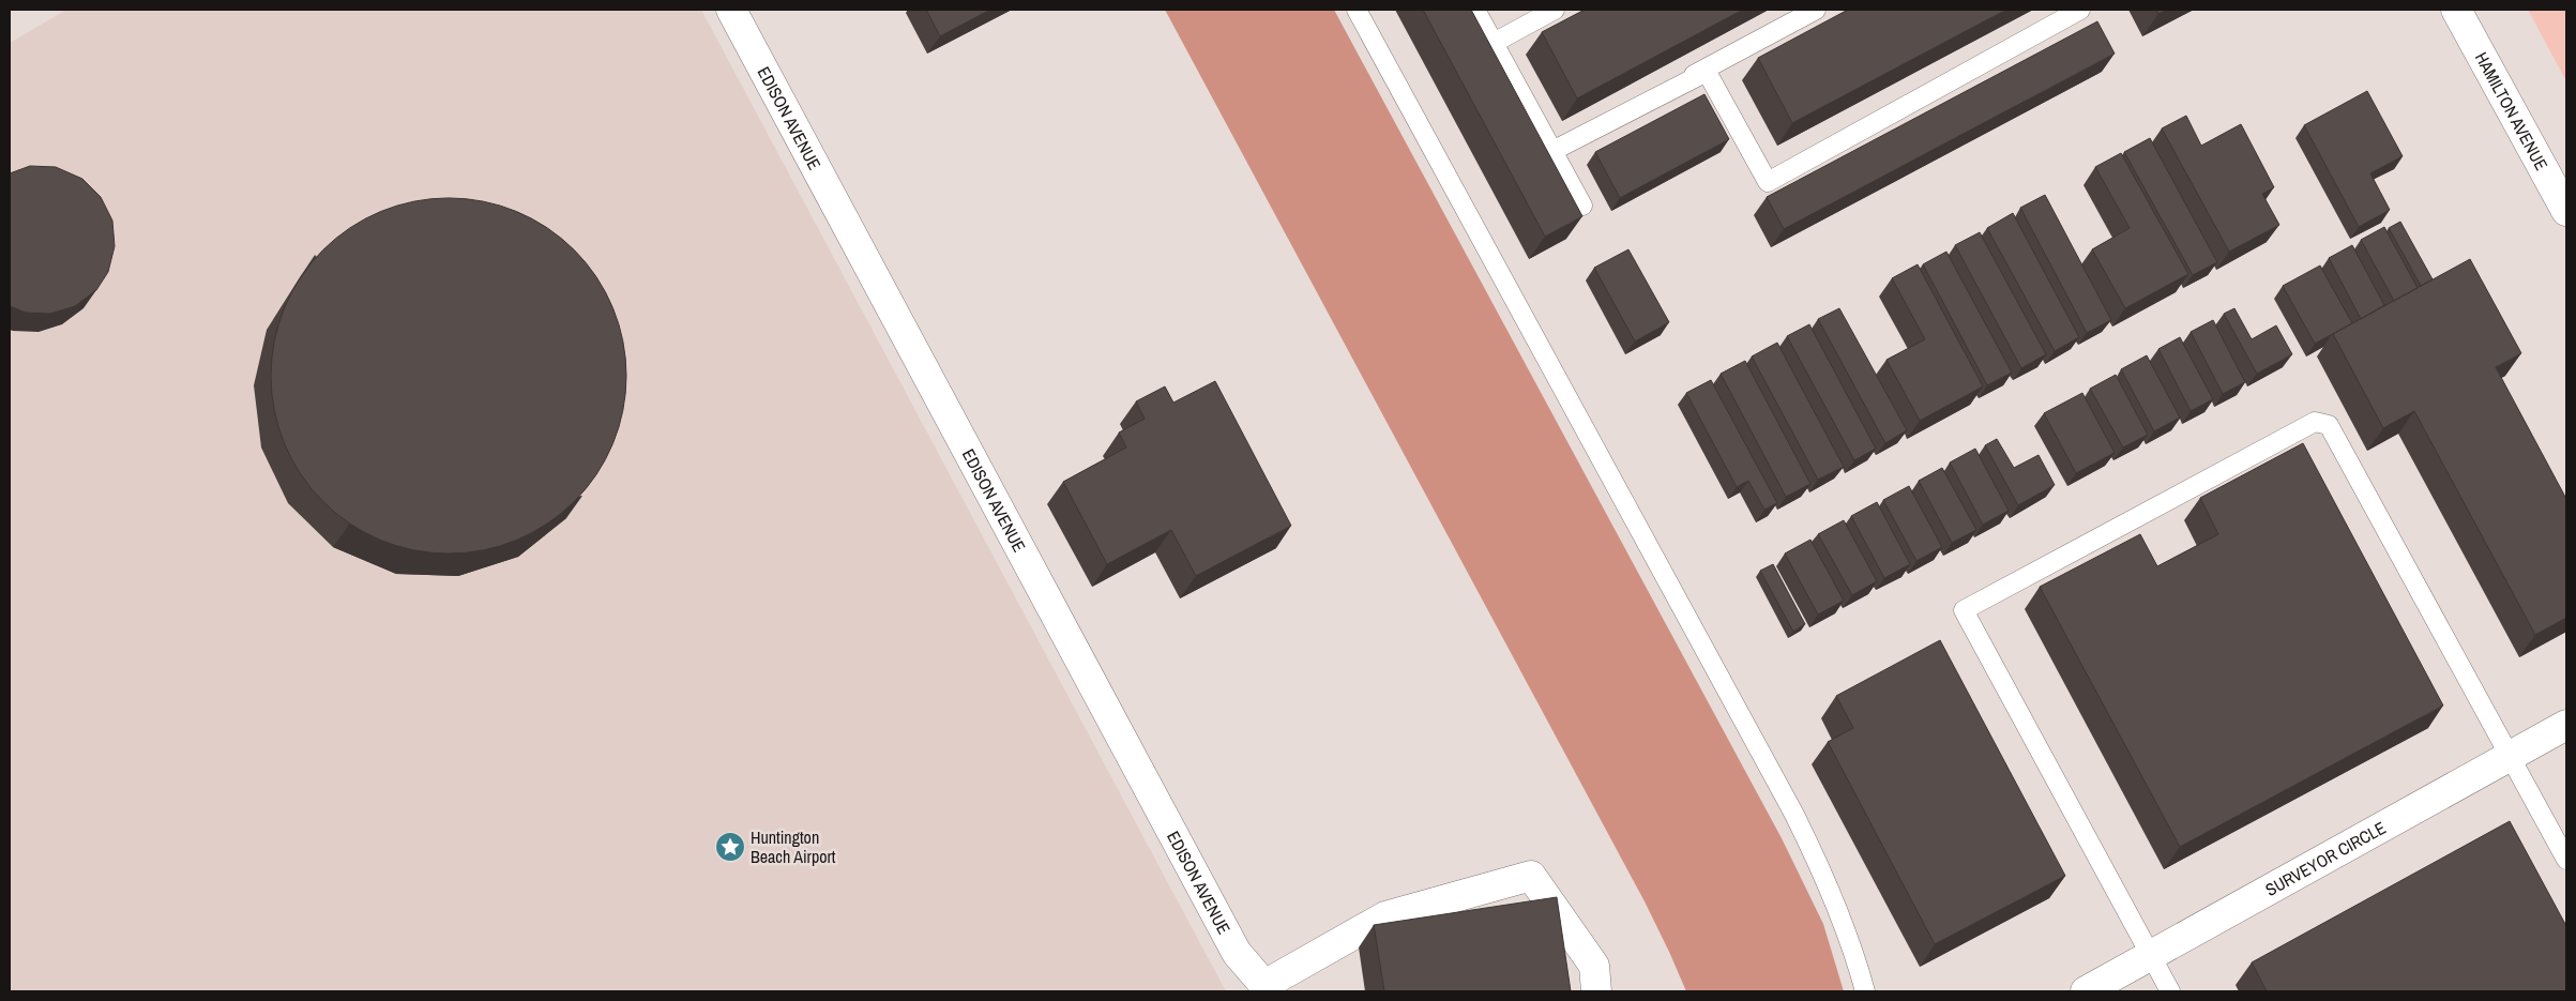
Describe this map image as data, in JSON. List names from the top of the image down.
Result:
{
  "streets": {
    "street": ["HAMILTON AVENUE", "EDISON AVENUE", "SURVEYOR CIRCLE"]
  },
  "places": {
    "place": ["Huntington Beach Airport"]
  }
}
